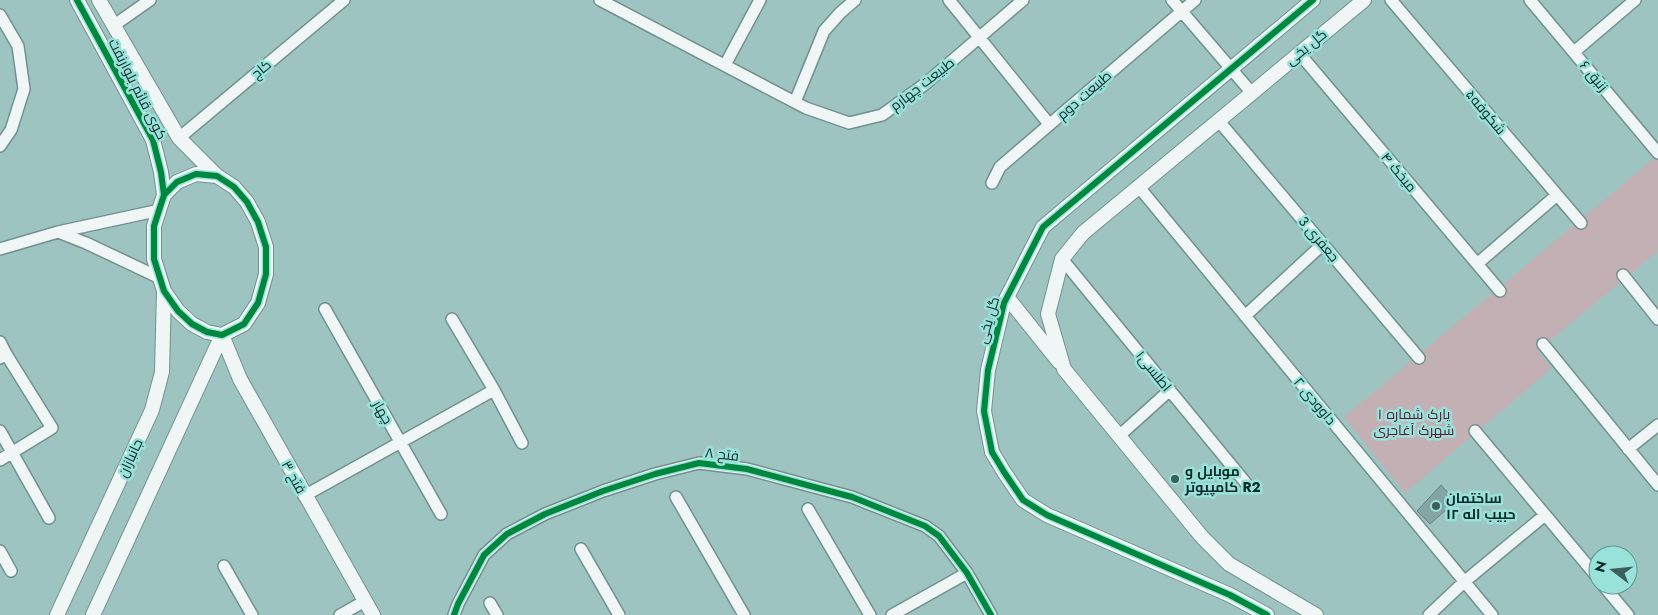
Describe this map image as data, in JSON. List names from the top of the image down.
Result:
{
  "streets": {
    "street": [
      "گل یخی",
      "کاج",
      "زنبق ۶",
      "طبیعت چهارم",
      "کوی قائم بلوارنفت",
      "طبیعت دوم",
      "شکوفه۵",
      "میخک ۴",
      "3 جعفری",
      "اطلسی۱",
      "داوودی ۲",
      "چهار",
      "فتح ۸",
      "جانبازان",
      "فتح ۳"
    ]
  },
  "crossings": [
    ["گل یخی", "میخک ۴"],
    ["گل یخی", "3 جعفری"],
    ["گل یخی", "اطلسی۱"],
    ["گل یخی", "داوودی ۲"],
    ["کاج", "کوی قائم بلوارنفت"],
    ["کوی قائم بلوارنفت", "جانبازان"],
    ["کوی قائم بلوارنفت", "فتح ۳"],
    ["جانبازان", "فتح ۳"]
  ],
  "parks": ["پارک شماره ۱ شهرک آغاجری"],
  "places": ["موبایل و کامپیوتر R2", "ساختمان حبیب اله ۱۲"],
  "north": "left"
}
